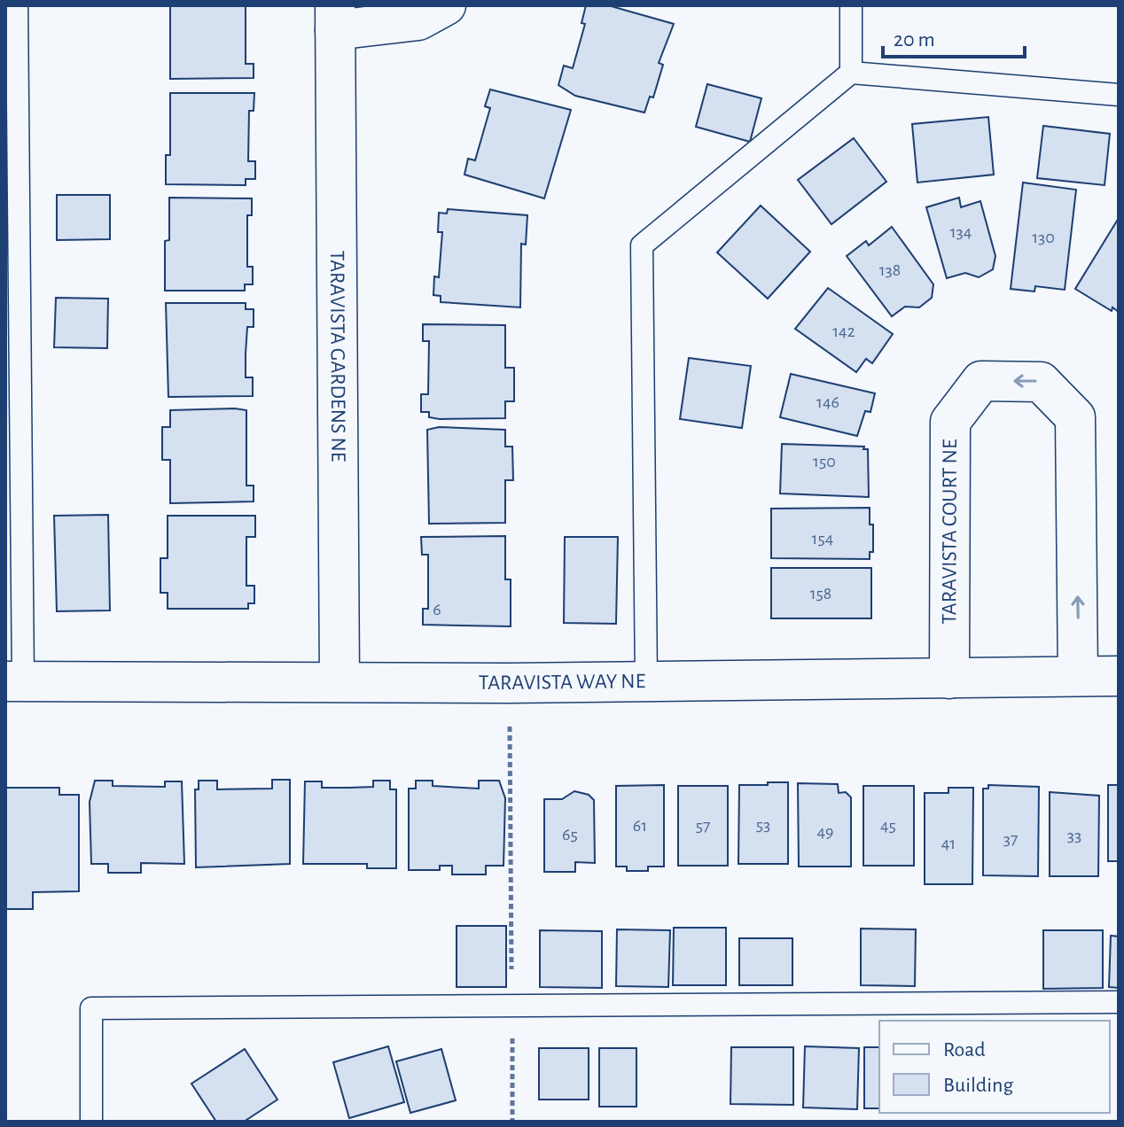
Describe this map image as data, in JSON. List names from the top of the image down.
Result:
{
  "streets": {
    "street": ["TARAVISTA GARDENS NE", "TARAVISTA COURT NE", "TARAVISTA WAY NE"]
  },
  "crossings": [
    ["TARAVISTA GARDENS NE", "TARAVISTA WAY NE"],
    ["TARAVISTA COURT NE", "TARAVISTA WAY NE"]
  ],
  "house_numbers": [
    "134",
    "130",
    "138",
    "142",
    "146",
    "150",
    "154",
    "158",
    "6",
    "53",
    "61",
    "57",
    "45",
    "49",
    "65",
    "33",
    "37",
    "41"
  ],
  "legend": ["Road", "Building"],
  "scale_bar": "20 m"
}
